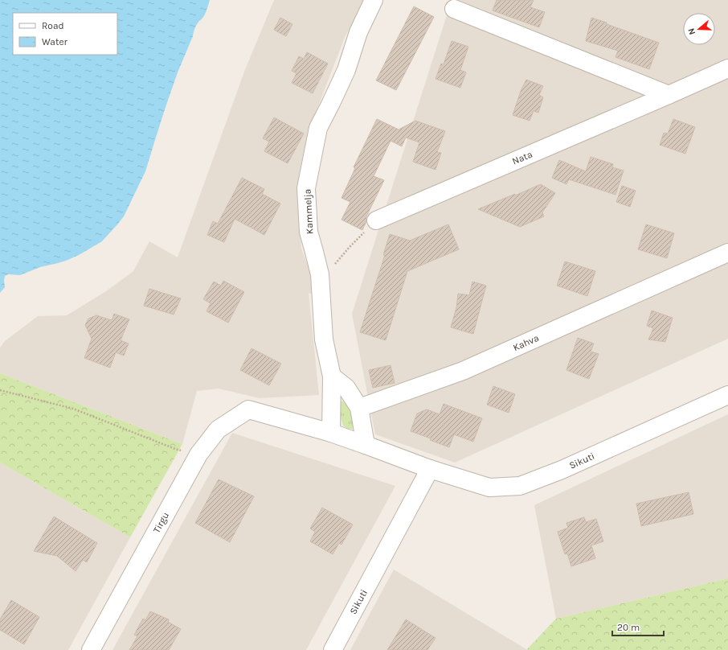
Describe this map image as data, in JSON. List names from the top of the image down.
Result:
{
  "streets": {
    "street": [
      "Nata",
      "Kammelja",
      "Kahva",
      "Sikuti",
      "Tirgu"
    ]
  },
  "crossings": [
    ["Kammelja", "Tirgu"]
  ],
  "legend": ["Road", "Water"],
  "scale_bar": "20 m",
  "north": "left"
}
